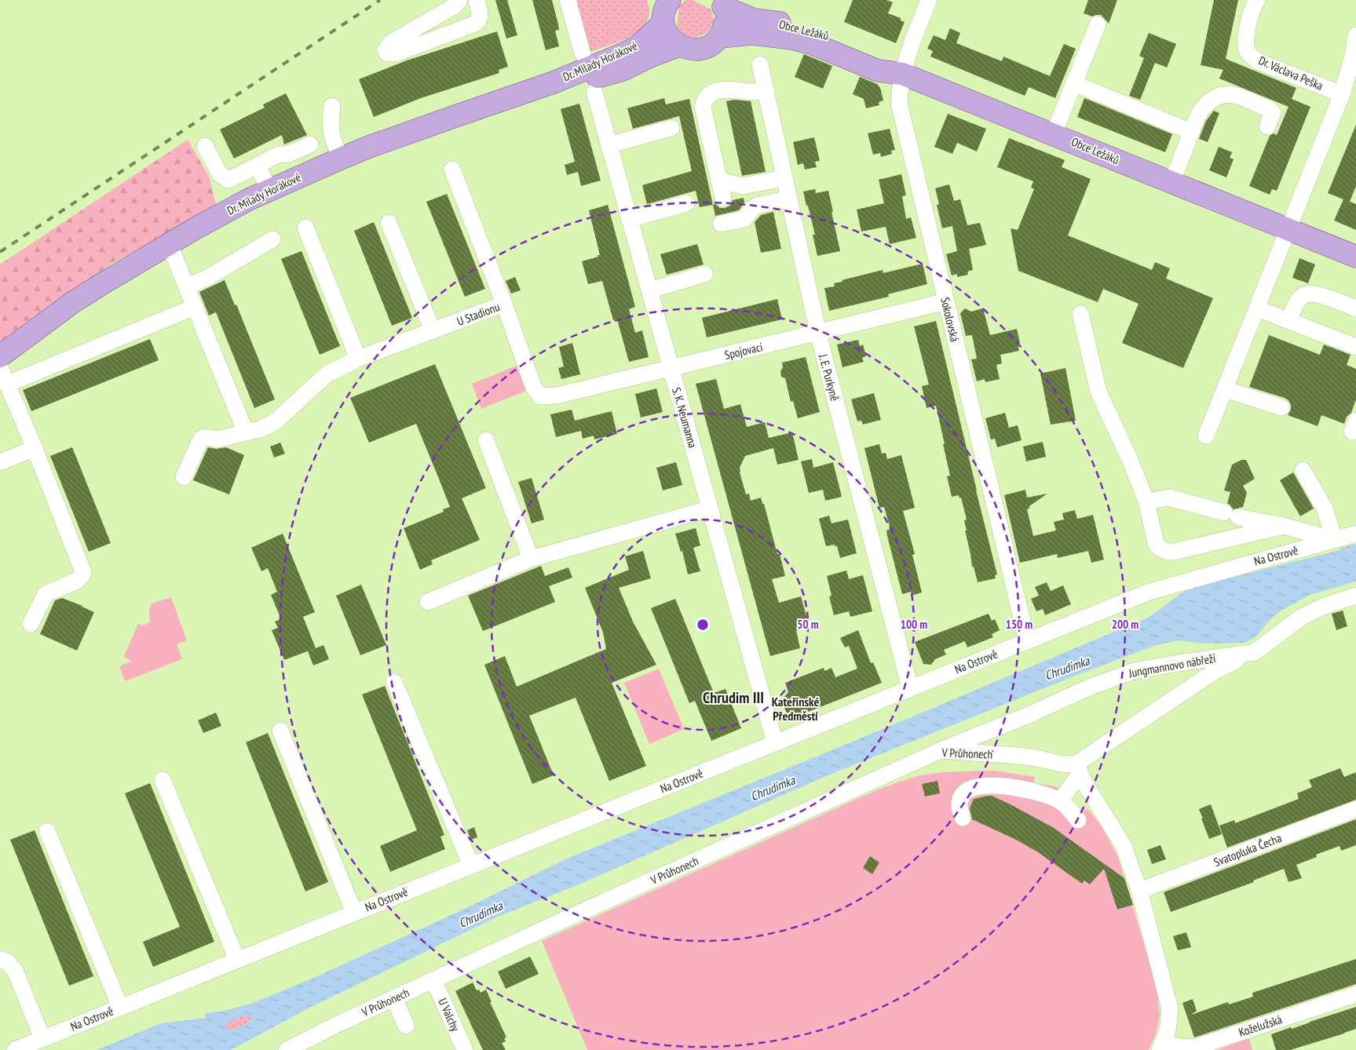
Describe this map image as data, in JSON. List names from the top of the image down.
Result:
{
  "streets": {
    "main road": ["Obce Ležáků", "Dr. Milady Horákové"],
    "street": [
      "Dr. Václava Peška",
      "U Stadionu",
      "Sokolovská",
      "Spojovací",
      "J. E. Purkyně",
      "S. K. Neumanna",
      "Na Ostrově",
      "Jungmannovo nábřeží",
      "V Průhonech",
      "Svatopluka Čecha",
      "U Valchy",
      "Koželužská"
    ]
  },
  "crossings": [
    ["Obce Ležáků", "Sokolovská"],
    ["U Stadionu", "Spojovací"],
    ["Sokolovská", "Spojovací"],
    ["Sokolovská", "Na Ostrově"],
    ["Spojovací", "J. E. Purkyně"],
    ["Spojovací", "S. K. Neumanna"],
    ["J. E. Purkyně", "Na Ostrově"],
    ["S. K. Neumanna", "Na Ostrově"],
    ["Jungmannovo nábřeží", "V Průhonech"],
    ["V Průhonech", "U Valchy"]
  ],
  "districts": ["Chrudim III", "Kateřinské Předměstí"],
  "water": ["Chrudimka"],
  "rings": [
    "50 m",
    "100 m",
    "150 m",
    "200 m"
  ]
}
